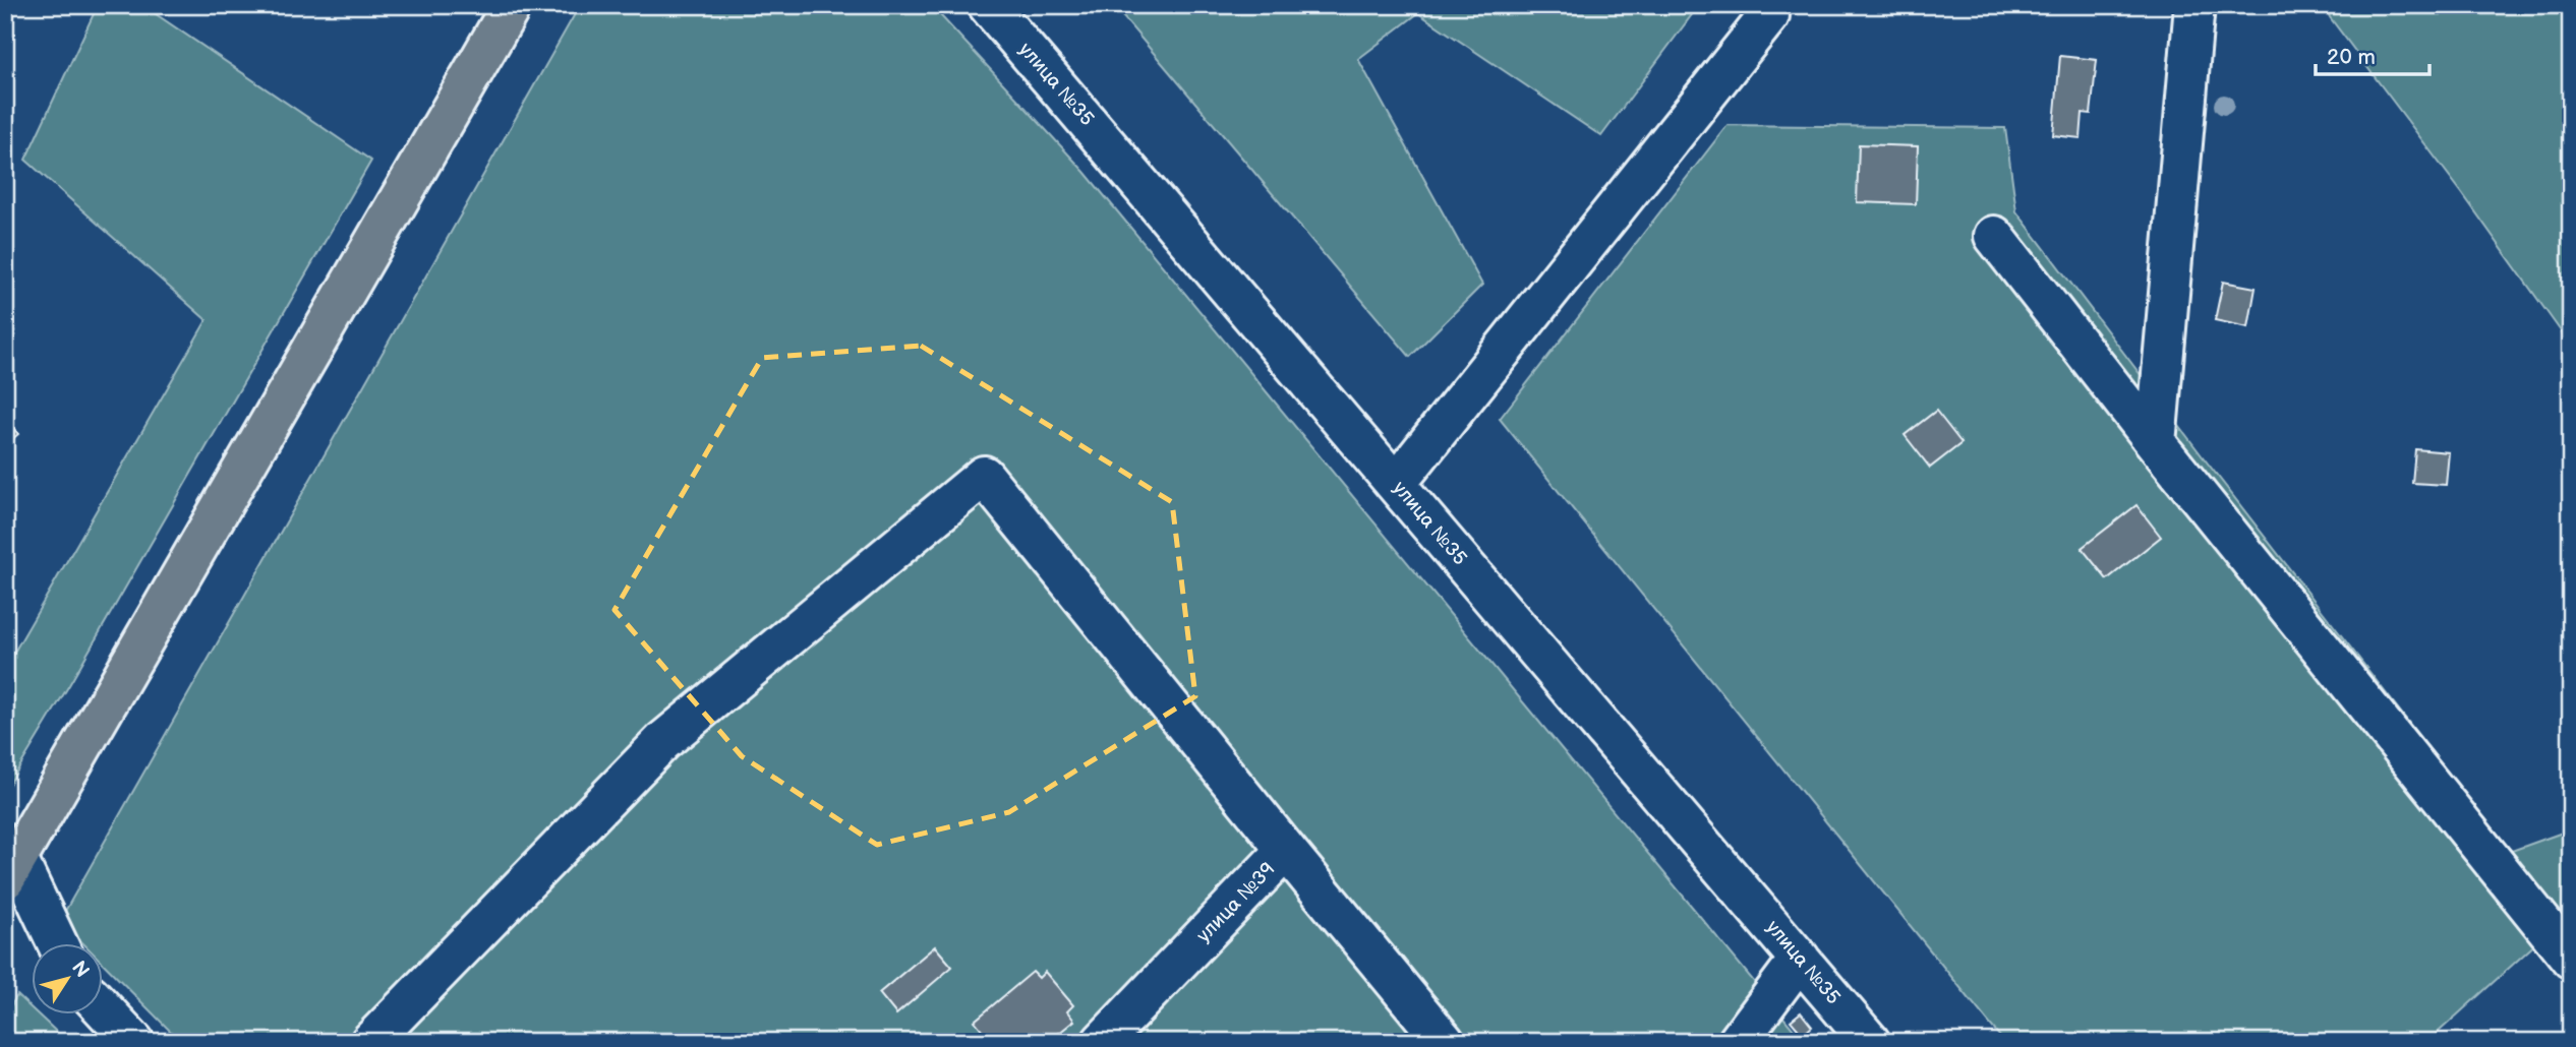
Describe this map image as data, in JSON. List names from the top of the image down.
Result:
{
  "streets": {
    "street": ["улица №35", "улица №39"]
  },
  "scale_bar": "20 m",
  "north": "top right"
}
